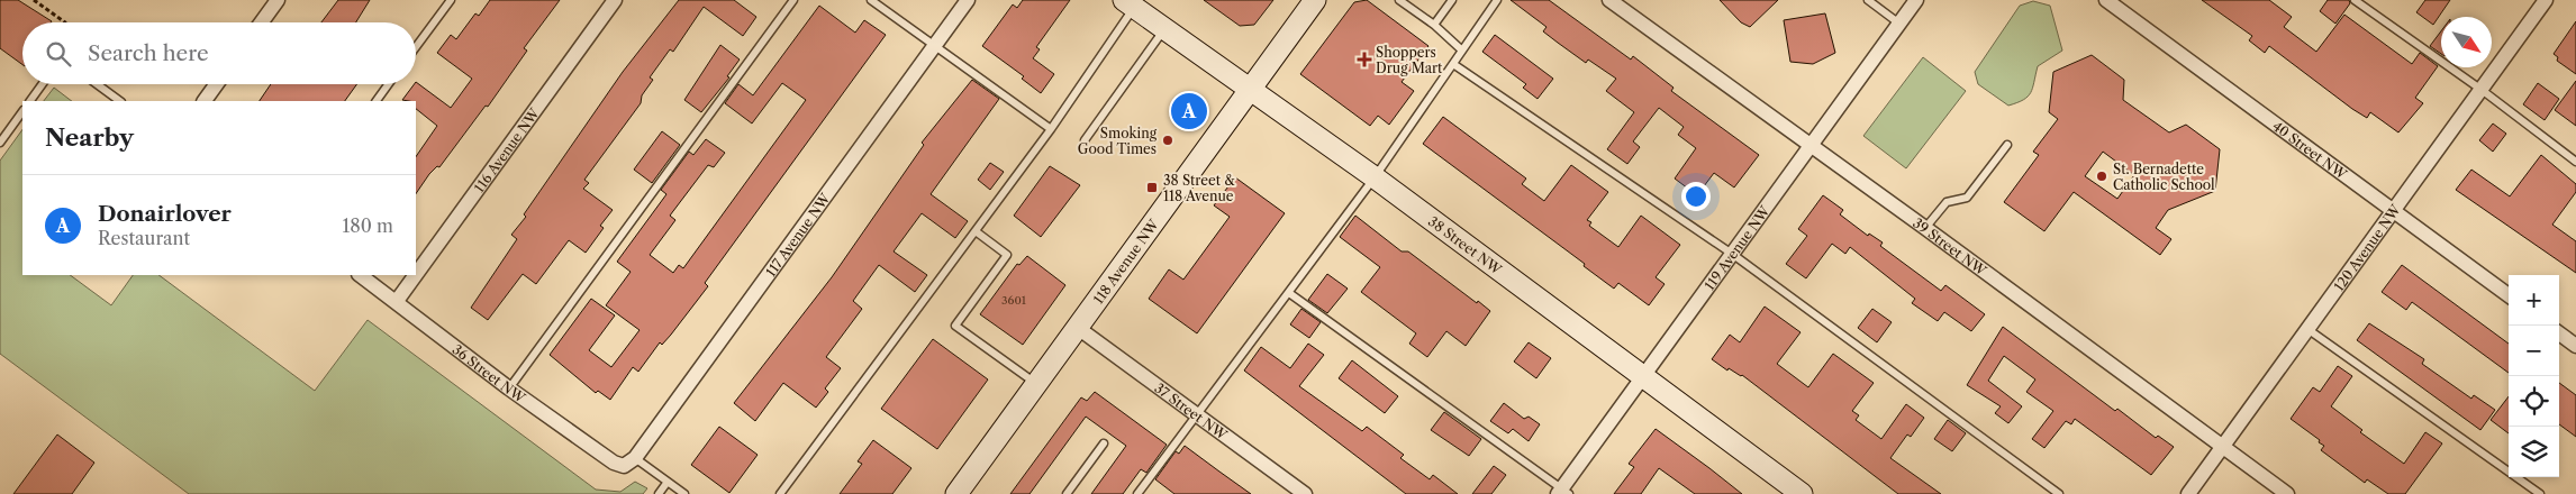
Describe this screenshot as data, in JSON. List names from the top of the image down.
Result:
{
  "streets": {
    "street": [
      "40 Street NW",
      "116 Avenue NW",
      "117 Avenue NW",
      "38 Street NW",
      "39 Street NW",
      "119 Avenue NW",
      "120 Avenue NW",
      "118 Avenue NW",
      "36 Street NW",
      "37 Street NW"
    ]
  },
  "crossings": [
    ["40 Street NW", "120 Avenue NW"],
    ["116 Avenue NW", "36 Street NW"],
    ["117 Avenue NW", "36 Street NW"],
    ["38 Street NW", "119 Avenue NW"],
    ["38 Street NW", "118 Avenue NW"],
    ["39 Street NW", "119 Avenue NW"],
    ["39 Street NW", "120 Avenue NW"],
    ["118 Avenue NW", "37 Street NW"]
  ],
  "places": {
    "health": ["Shoppers Drug Mart"],
    "other": ["Smoking Good Times", "St. Bernadette Catholic School"],
    "transit": ["38 Street & 118 Avenue"]
  },
  "house_numbers": ["3601"],
  "north": "bottom right",
  "page": {
    "search": "Search here",
    "pins": "A",
    "heading": "Nearby",
    "list": [
      {
        "mark": "A",
        "name": "Donairlover",
        "note": "Restaurant",
        "value": "180 m"
      }
    ],
    "map_buttons": ["+", "−"]
  }
}
